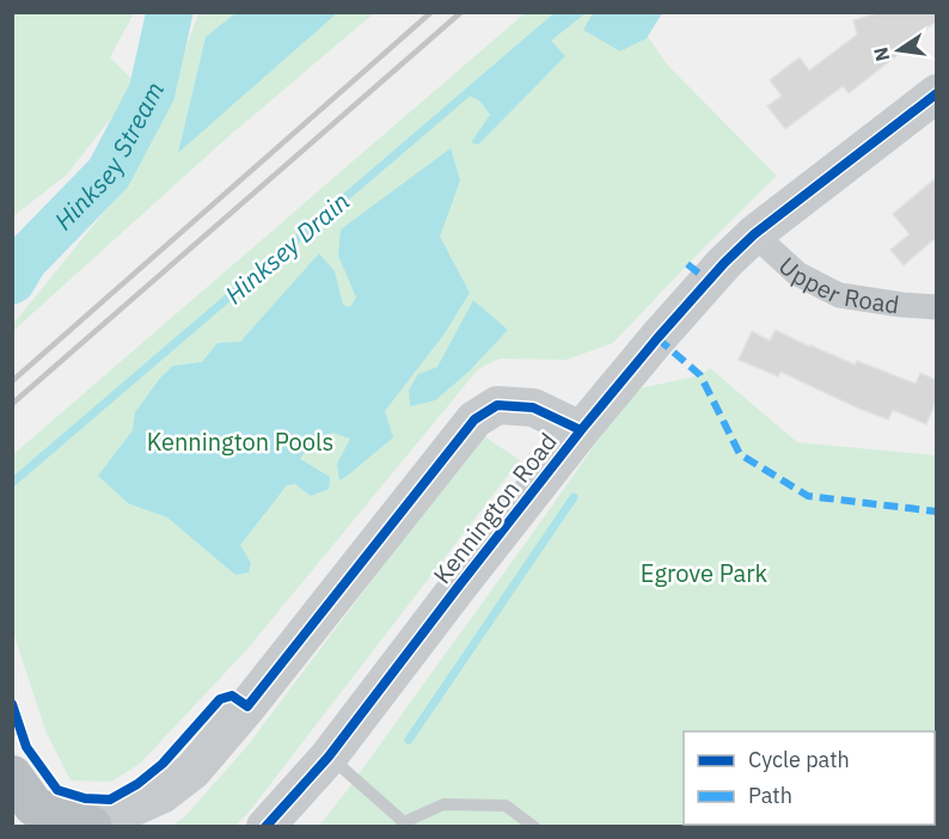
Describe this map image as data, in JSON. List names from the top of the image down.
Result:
{
  "streets": {
    "street": ["Upper Road", "Kennington Road"]
  },
  "crossings": [
    ["Upper Road", "Kennington Road"]
  ],
  "water": ["Hinksey Stream", "Hinksey Drain"],
  "parks": ["Kennington Pools", "Egrove Park"],
  "legend": ["Cycle path", "Path"],
  "north": "left"
}
